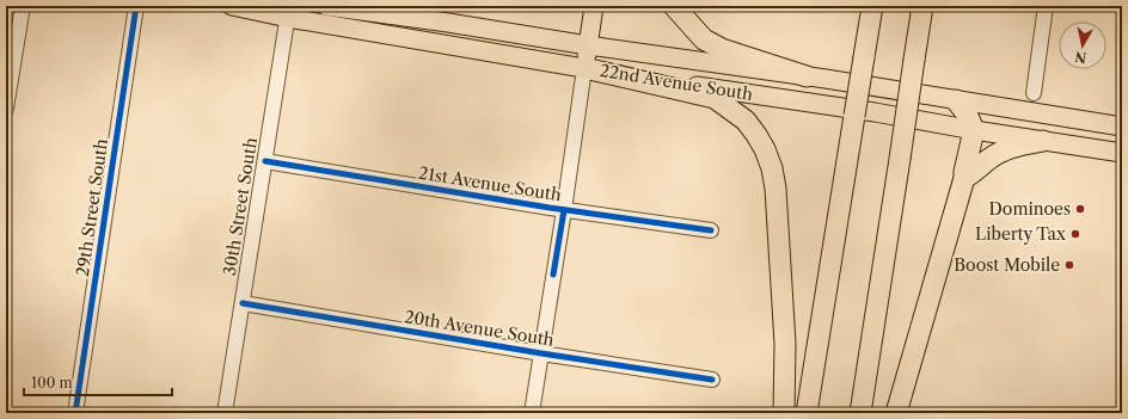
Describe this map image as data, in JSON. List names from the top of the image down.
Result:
{
  "streets": {
    "main road": ["22nd Avenue South"],
    "street": [
      "21st Avenue South",
      "30th Street South",
      "29th Street South",
      "20th Avenue South"
    ]
  },
  "crossings": [
    ["22nd Avenue South", "30th Street South"],
    ["21st Avenue South", "30th Street South"],
    ["30th Street South", "20th Avenue South"]
  ],
  "places": ["Dominoes", "Liberty Tax", "Boost Mobile"],
  "scale_bar": "100 m",
  "north": "bottom"
}
